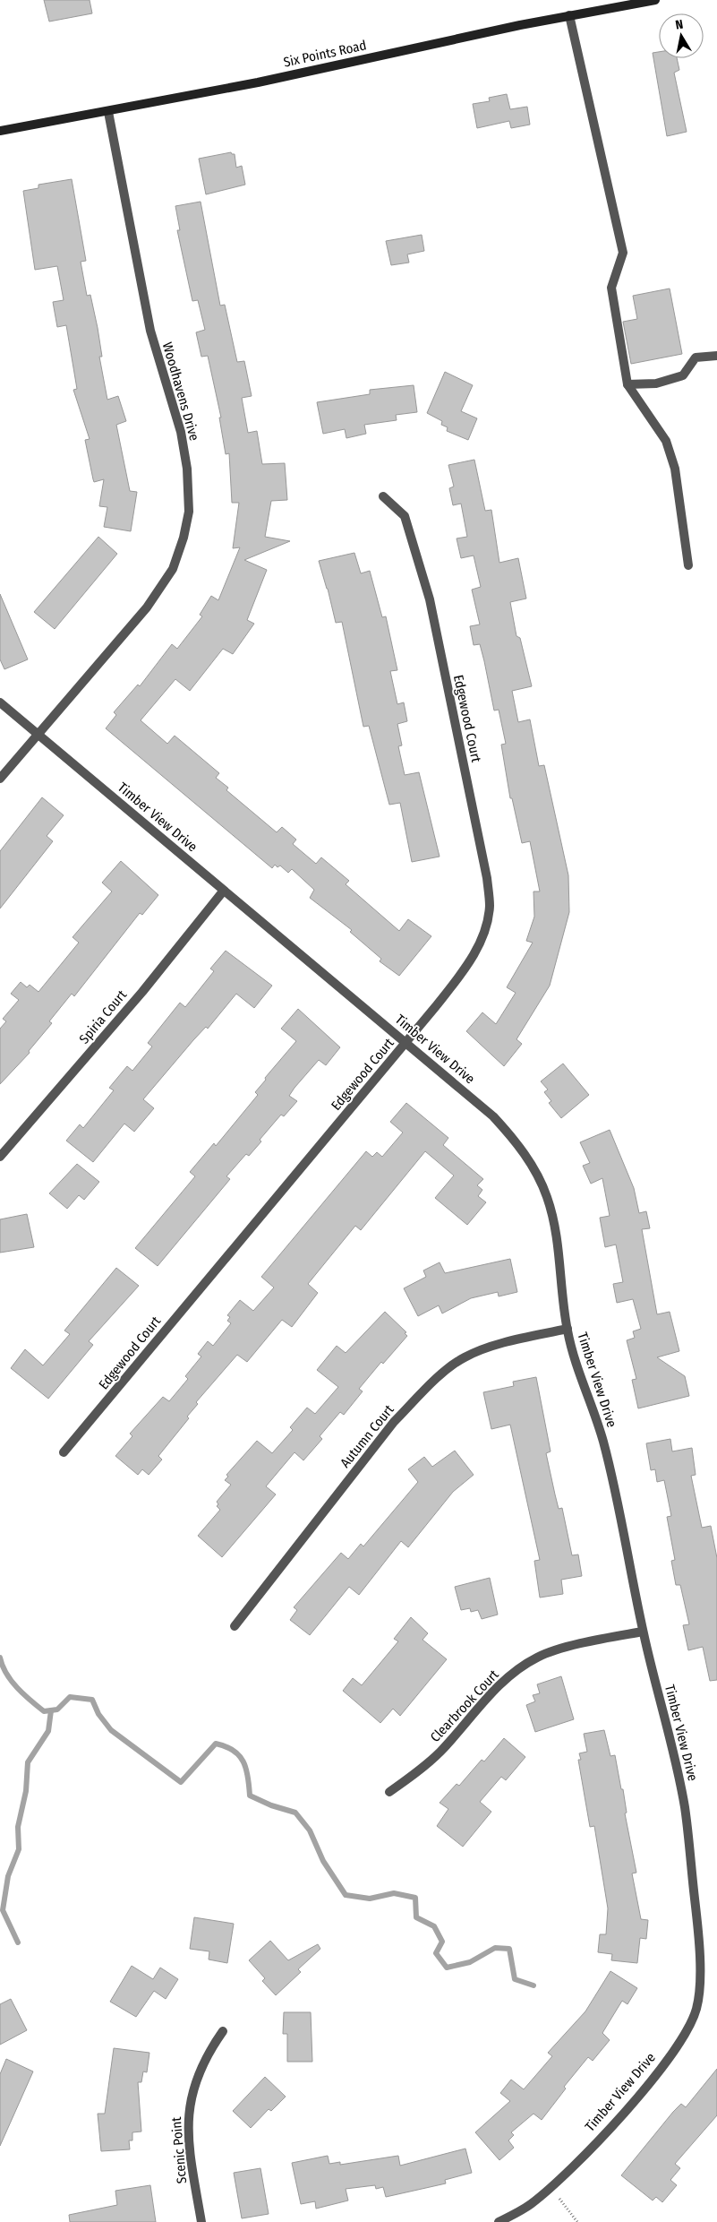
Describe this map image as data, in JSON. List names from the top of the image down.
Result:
{
  "streets": {
    "street": [
      "Six Points Road",
      "Woodhavens Drive",
      "Edgewood Court",
      "Timber View Drive",
      "Spiria Court",
      "Autumn Court",
      "Clearbrook Court",
      "Scenic Point"
    ]
  },
  "crossings": [
    ["Six Points Road", "Woodhavens Drive"],
    ["Woodhavens Drive", "Timber View Drive"],
    ["Edgewood Court", "Timber View Drive"],
    ["Timber View Drive", "Spiria Court"],
    ["Timber View Drive", "Autumn Court"],
    ["Timber View Drive", "Clearbrook Court"]
  ],
  "north": "top"
}
